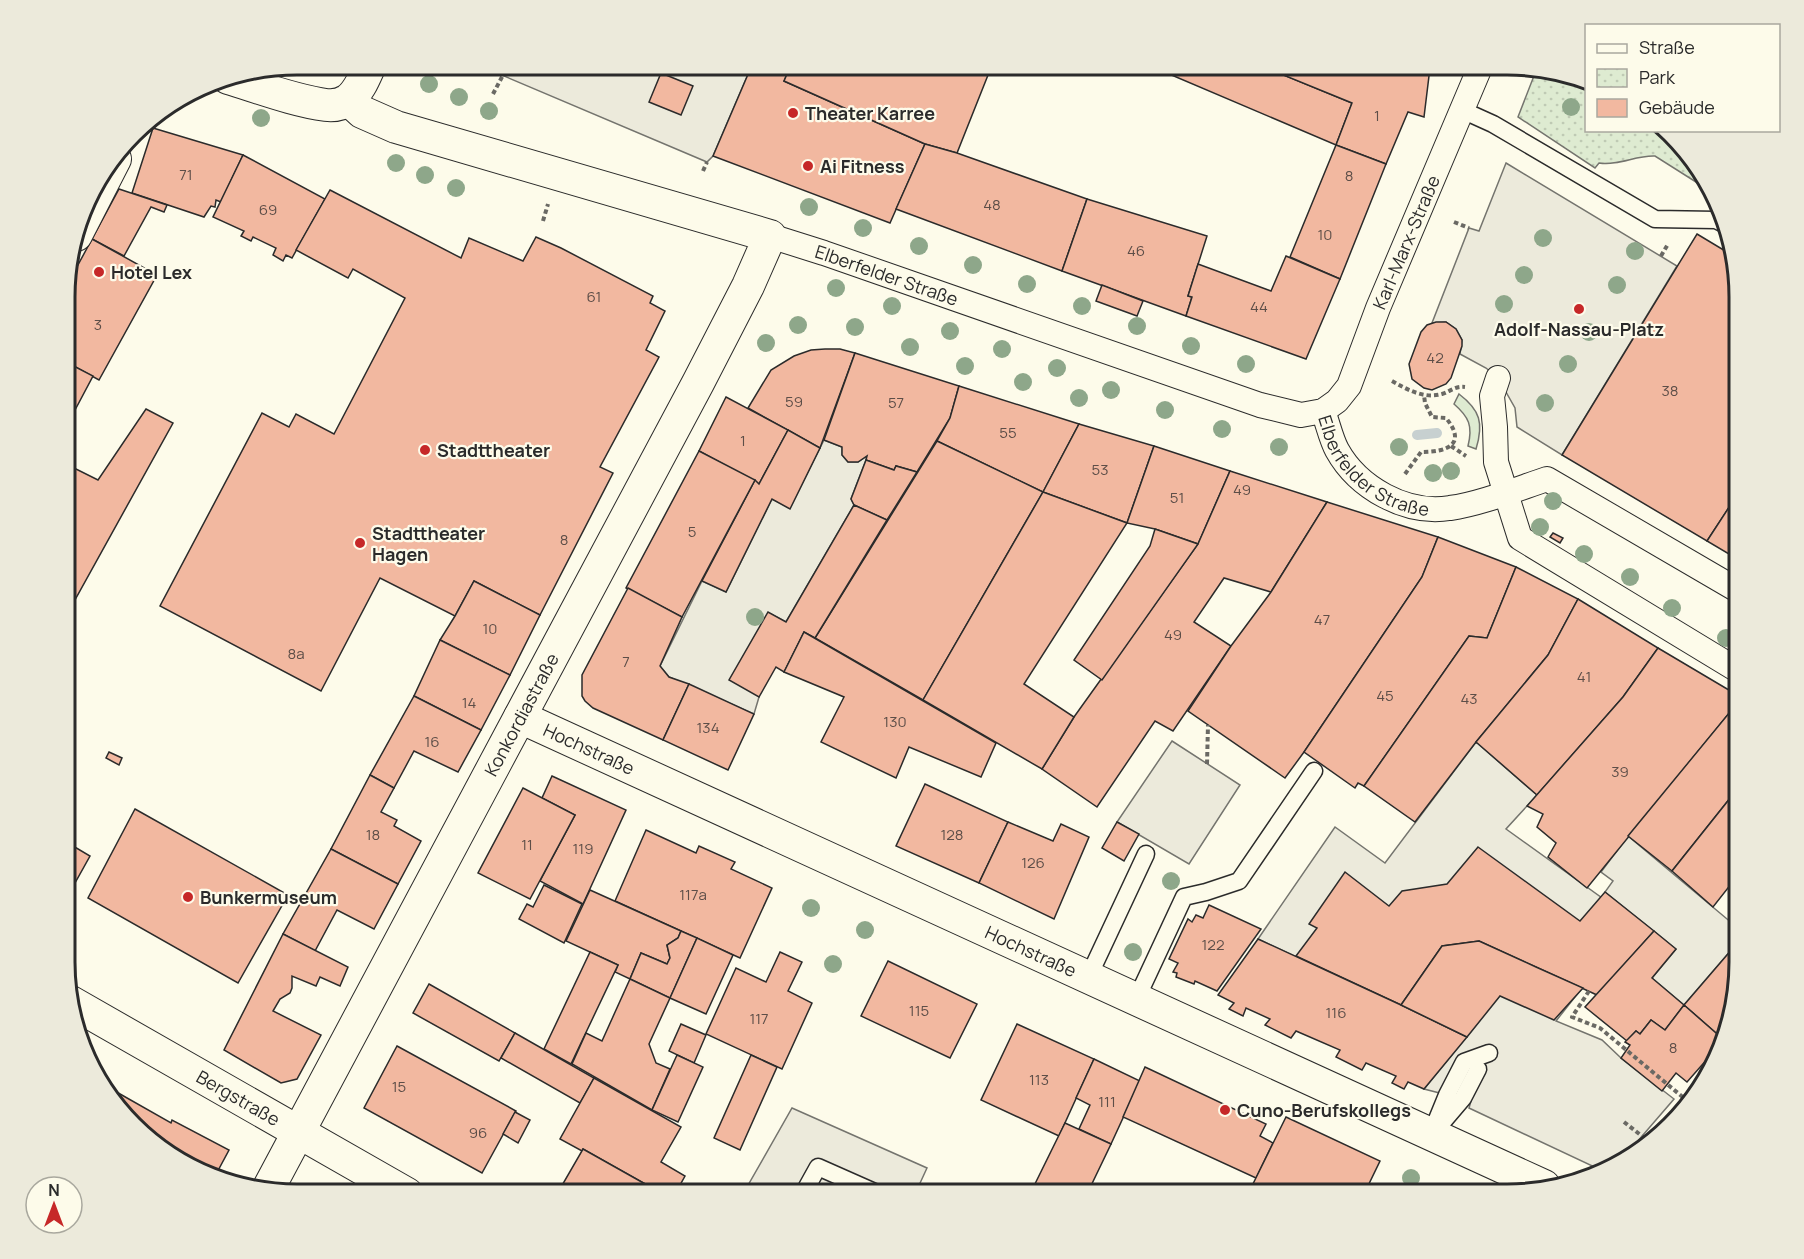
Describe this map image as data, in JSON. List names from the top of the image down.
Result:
{
  "streets": {
    "street": [
      "Karl-Marx-Straße",
      "Elberfelder Straße",
      "Konkordiastraße",
      "Hochstraße",
      "Bergstraße"
    ]
  },
  "crossings": [
    ["Karl-Marx-Straße", "Elberfelder Straße"],
    ["Elberfelder Straße", "Konkordiastraße"],
    ["Konkordiastraße", "Hochstraße"],
    ["Konkordiastraße", "Bergstraße"]
  ],
  "places": [
    "Theater Karree",
    "Ai Fitness",
    "Hotel Lex",
    "Adolf-Nassau-Platz",
    "Stadttheater",
    "Stadttheater Hagen",
    "Bunkermuseum",
    "Cuno-Berufskollegs"
  ],
  "house_numbers": [
    "1",
    "71",
    "8",
    "48",
    "69",
    "10",
    "46",
    "61",
    "44",
    "3",
    "42",
    "38",
    "59",
    "57",
    "55",
    "1",
    "53",
    "49",
    "51",
    "5",
    "8",
    "47",
    "10",
    "49",
    "8a",
    "7",
    "41",
    "45",
    "43",
    "14",
    "130",
    "134",
    "16",
    "39",
    "18",
    "128",
    "11",
    "119",
    "126",
    "117a",
    "122",
    "115",
    "116",
    "117",
    "8",
    "113",
    "15",
    "111",
    "96"
  ],
  "legend": ["Straße", "Park", "Gebäude"],
  "north": "top"
}
